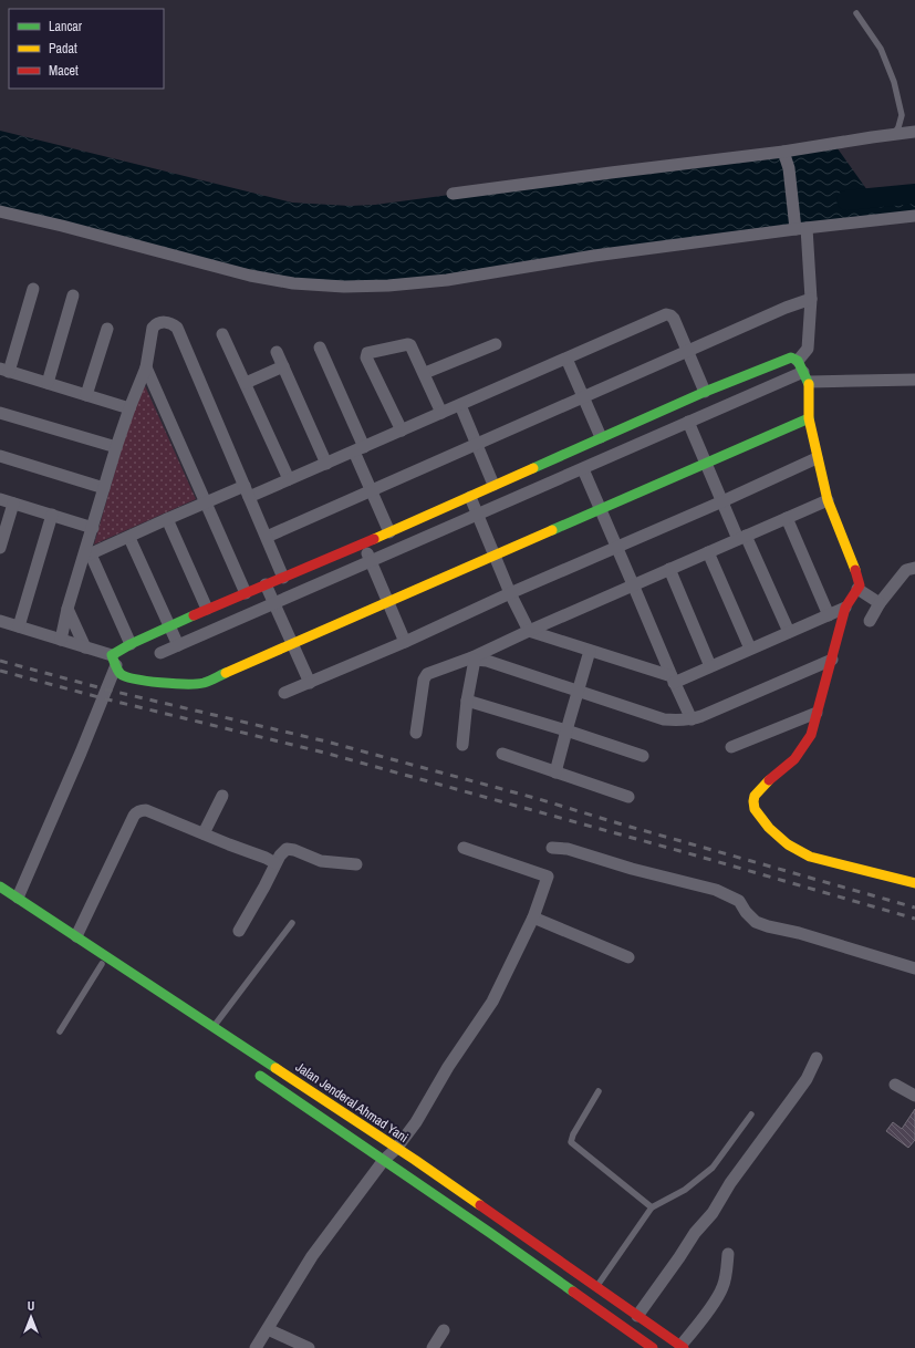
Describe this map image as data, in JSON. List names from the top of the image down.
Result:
{
  "streets": {
    "main road": ["Jalan Jenderal Ahmad Yani"]
  },
  "legend": ["Lancar", "Padat", "Macet"],
  "north": "top"
}
